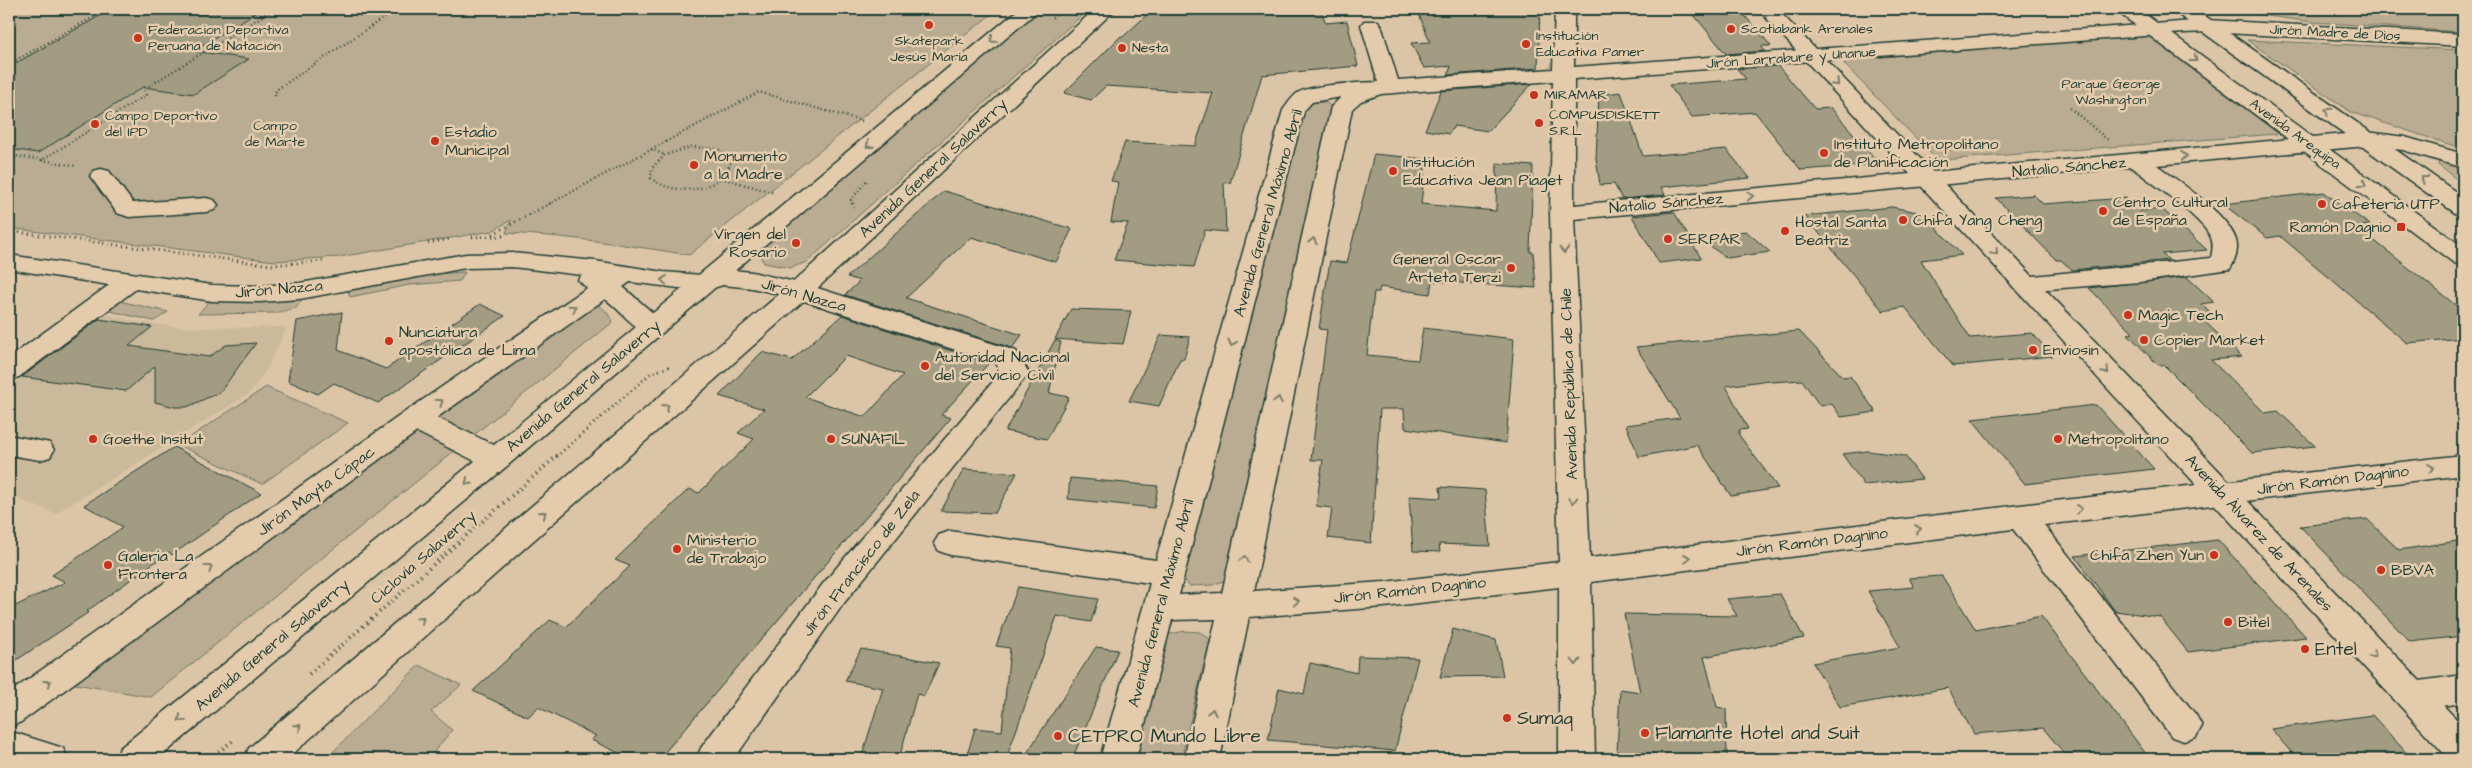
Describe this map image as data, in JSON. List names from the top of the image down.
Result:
{
  "streets": {
    "street": [
      "Jirón Madre de Dios",
      "Jirón Larrabure y Unanue",
      "Avenida Arequipa",
      "Natalio Sánchez",
      "Avenida General Salaverry",
      "Avenida General Máximo Abril",
      "Jirón Nazca",
      "Avenida República de Chile",
      "Jirón Ramón Dagnino",
      "Jirón Mayta Cápac",
      "Avenida Álvarez de Arenales",
      "Jirón Francisco de Zela"
    ],
    "path": ["Ciclovía Salaverry"]
  },
  "crossings": [
    ["Jirón Madre de Dios", "Jirón Larrabure y Unanue"],
    ["Jirón Larrabure y Unanue", "Avenida Arequipa"],
    ["Jirón Larrabure y Unanue", "Avenida General Máximo Abril"],
    ["Jirón Larrabure y Unanue", "Avenida República de Chile"],
    ["Jirón Larrabure y Unanue", "Avenida Álvarez de Arenales"],
    ["Avenida Arequipa", "Natalio Sánchez"],
    ["Natalio Sánchez", "Avenida República de Chile"],
    ["Natalio Sánchez", "Avenida Álvarez de Arenales"],
    ["Avenida General Salaverry", "Jirón Nazca"],
    ["Avenida General Máximo Abril", "Jirón Ramón Dagnino"],
    ["Jirón Nazca", "Jirón Mayta Cápac"],
    ["Jirón Nazca", "Jirón Francisco de Zela"],
    ["Avenida República de Chile", "Jirón Ramón Dagnino"],
    ["Jirón Ramón Dagnino", "Avenida Álvarez de Arenales"]
  ],
  "one_way": [
    "Natalio Sánchez",
    "Avenida República de Chile",
    "Jirón Ramón Dagnino",
    "Jirón Mayta Cápac"
  ],
  "parks": ["Parque George Washington", "Campo de Marte"],
  "places": {
    "other": [
      "Skatepark Jesús María",
      "Scotiabank Arenales",
      "Federacion Deportiva Peruana de Natación",
      "Institución Educativa Pamer",
      "Nesta",
      "MIRAMAR",
      "COMPUSDISKETT S.R.L",
      "Campo Deportivo del IPD",
      "Estadio Municipal",
      "Instituto Metropolitano de Planificación",
      "Monumento a la Madre",
      "Institución Educativa Jean Piaget",
      "Cafeteria UTP",
      "Centro Cultural de España",
      "Chifa Yang Cheng",
      "Hostal Santa Beatriz",
      "SERPAR",
      "Vírgen del Rosario",
      "General Oscar Arteta Terzi",
      "Magic Tech",
      "Copier Market",
      "Nunciatura apostólica de Lima",
      "Enviosin",
      "Autoridad Nacional del Servicio Civil",
      "Goethe Insitut",
      "SUNAFIL",
      "Metropolitano",
      "Ministerio de Trabajo",
      "Chifa Zhen Yun",
      "Galeria La Frontera",
      "BBVA",
      "Bitel",
      "Entel",
      "Sumaq",
      "Flamante Hotel and Suit",
      "CETPRO Mundo Libre"
    ],
    "transit": ["Ramón Dagnio"]
  }
}
